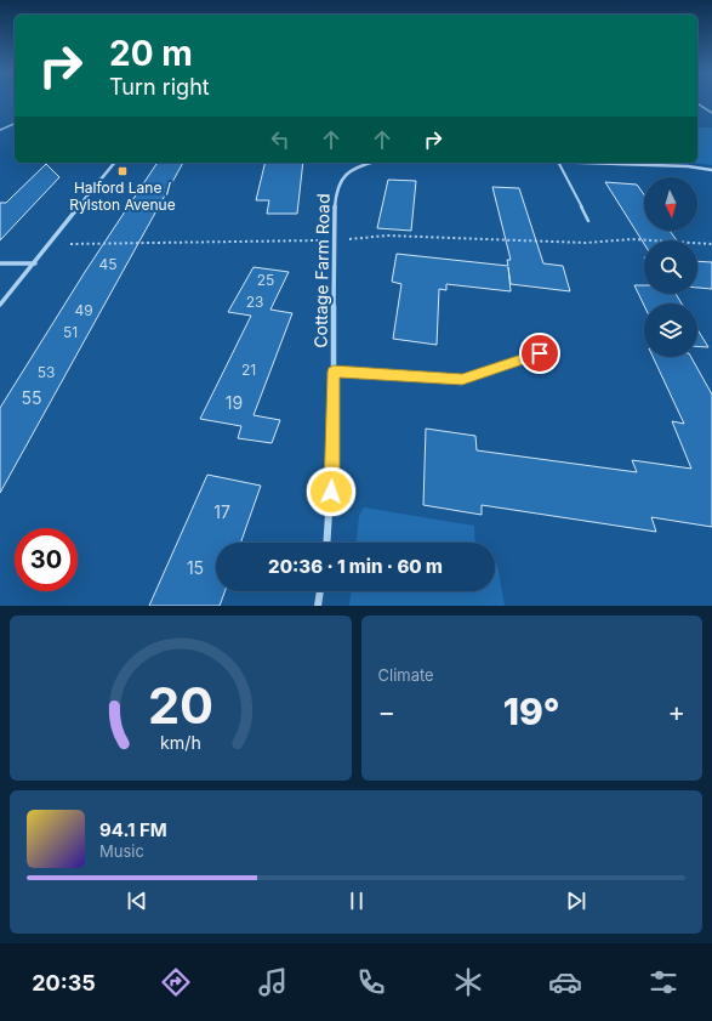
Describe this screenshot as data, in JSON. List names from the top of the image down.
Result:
{
  "streets": {
    "street": ["Cottage Farm Road"]
  },
  "places": {
    "transit": ["Halford Lane / Rylston Avenue"]
  },
  "house_numbers": [
    "45",
    "25",
    "23",
    "49",
    "51",
    "21",
    "53",
    "55",
    "19",
    "17",
    "15"
  ],
  "north": "bottom",
  "page": {
    "turn": ["20 m", "Turn right"],
    "limit": "30",
    "trip": "20:36 · 1 min · 60 m",
    "tile": "Climate",
    "heat": ["−", "19°", "+"],
    "song": ["94.1 FM", "Music"],
    "tabs": "20:35",
    "gauge": ["20", "km/h"]
  }
}
